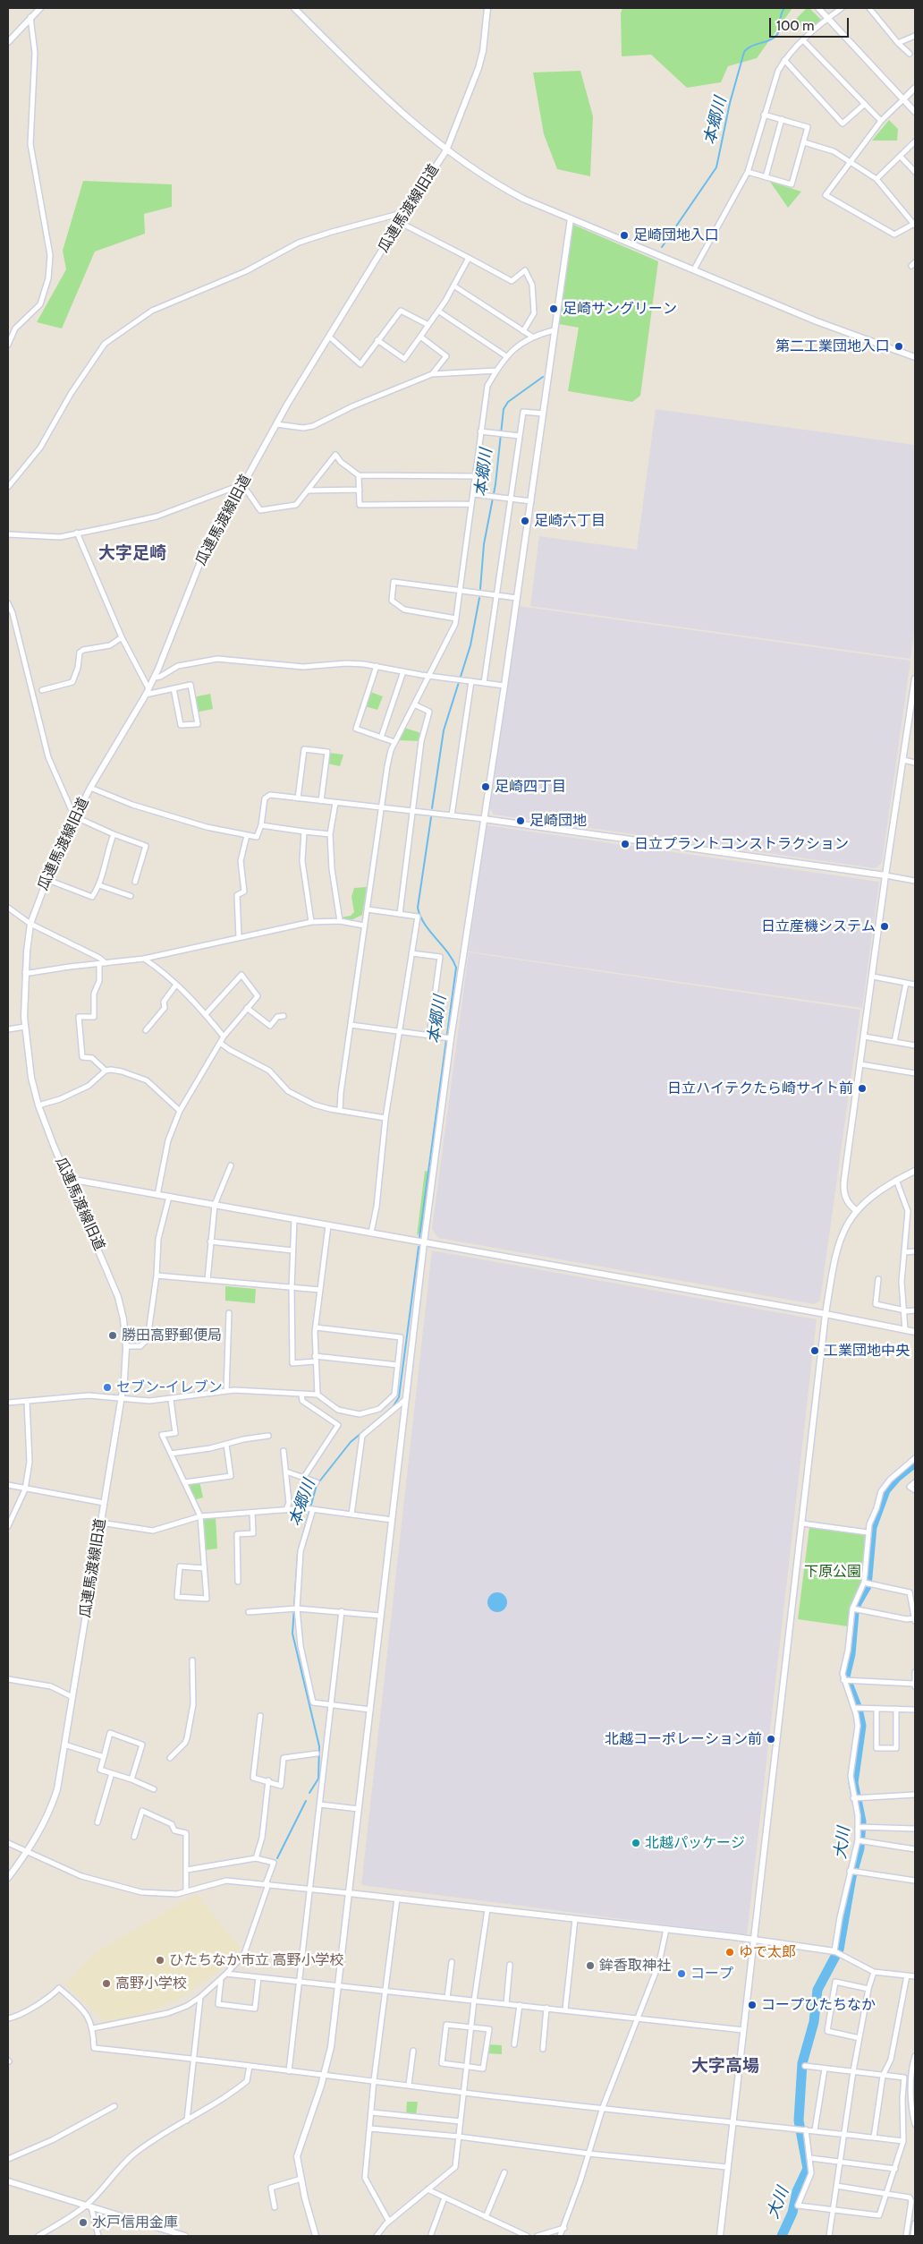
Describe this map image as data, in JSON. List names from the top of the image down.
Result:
{
  "streets": {
    "street": ["瓜連馬渡線旧道"]
  },
  "districts": ["大字足崎", "大字高場"],
  "water": ["本郷川", "大川"],
  "parks": ["下原公園"],
  "places": [
    "足崎団地入口",
    "足崎サングリーン",
    "第二工業団地入口",
    "足崎六丁目",
    "足崎四丁目",
    "足崎団地",
    "日立プラントコンストラクション",
    "日立産機システム",
    "日立ハイテクたら崎サイト前",
    "勝田高野郵便局",
    "工業団地中央",
    "セブン-イレブン",
    "北越コーポレーション前",
    "北越パッケージ",
    "ゆで太郎",
    "ひたちなか市立 高野小学校",
    "鉾香取神社",
    "コープ",
    "高野小学校",
    "コープひたちなか",
    "水戸信用金庫"
  ],
  "scale_bar": "100 m"
}
